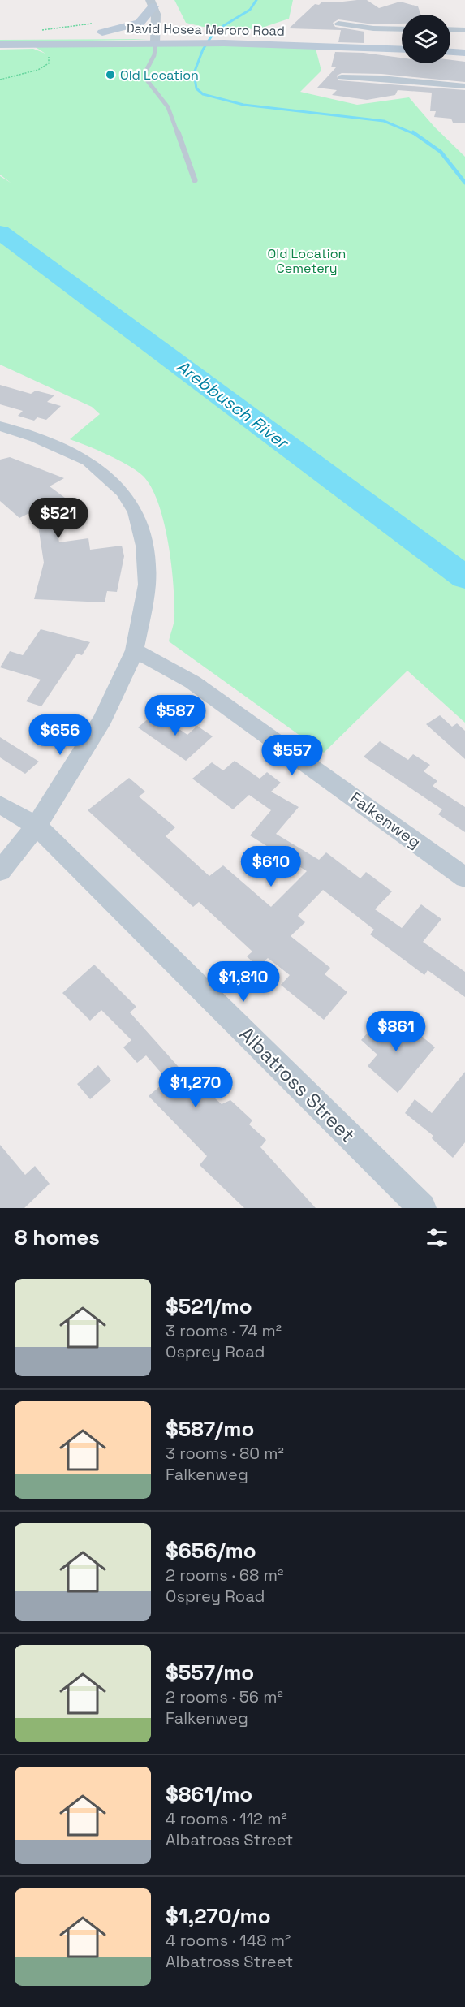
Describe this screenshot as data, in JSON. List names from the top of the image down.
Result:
{
  "streets": {
    "main road": ["David Hosea Meroro Road"],
    "street": ["Falkenweg", "Albatross Street"]
  },
  "water": ["Arebbusch River"],
  "parks": ["Old Location Cemetery"],
  "places": ["Old Location"],
  "page": {
    "price": [
      "$521",
      "$587",
      "$656",
      "$557",
      "$610",
      "$1,810",
      "$861",
      "$1,270"
    ],
    "heading": "8 homes",
    "list": [
      {
        "name": "$521/mo",
        "note": "3 rooms · 74 m² · Osprey Road"
      },
      {
        "name": "$587/mo",
        "note": "3 rooms · 80 m² · Falkenweg"
      },
      {
        "name": "$656/mo",
        "note": "2 rooms · 68 m² · Osprey Road"
      },
      {
        "name": "$557/mo",
        "note": "2 rooms · 56 m² · Falkenweg"
      },
      {
        "name": "$861/mo",
        "note": "4 rooms · 112 m² · Albatross Street"
      },
      {
        "name": "$1,270/mo",
        "note": "4 rooms · 148 m² · Albatross Street"
      }
    ]
  }
}
